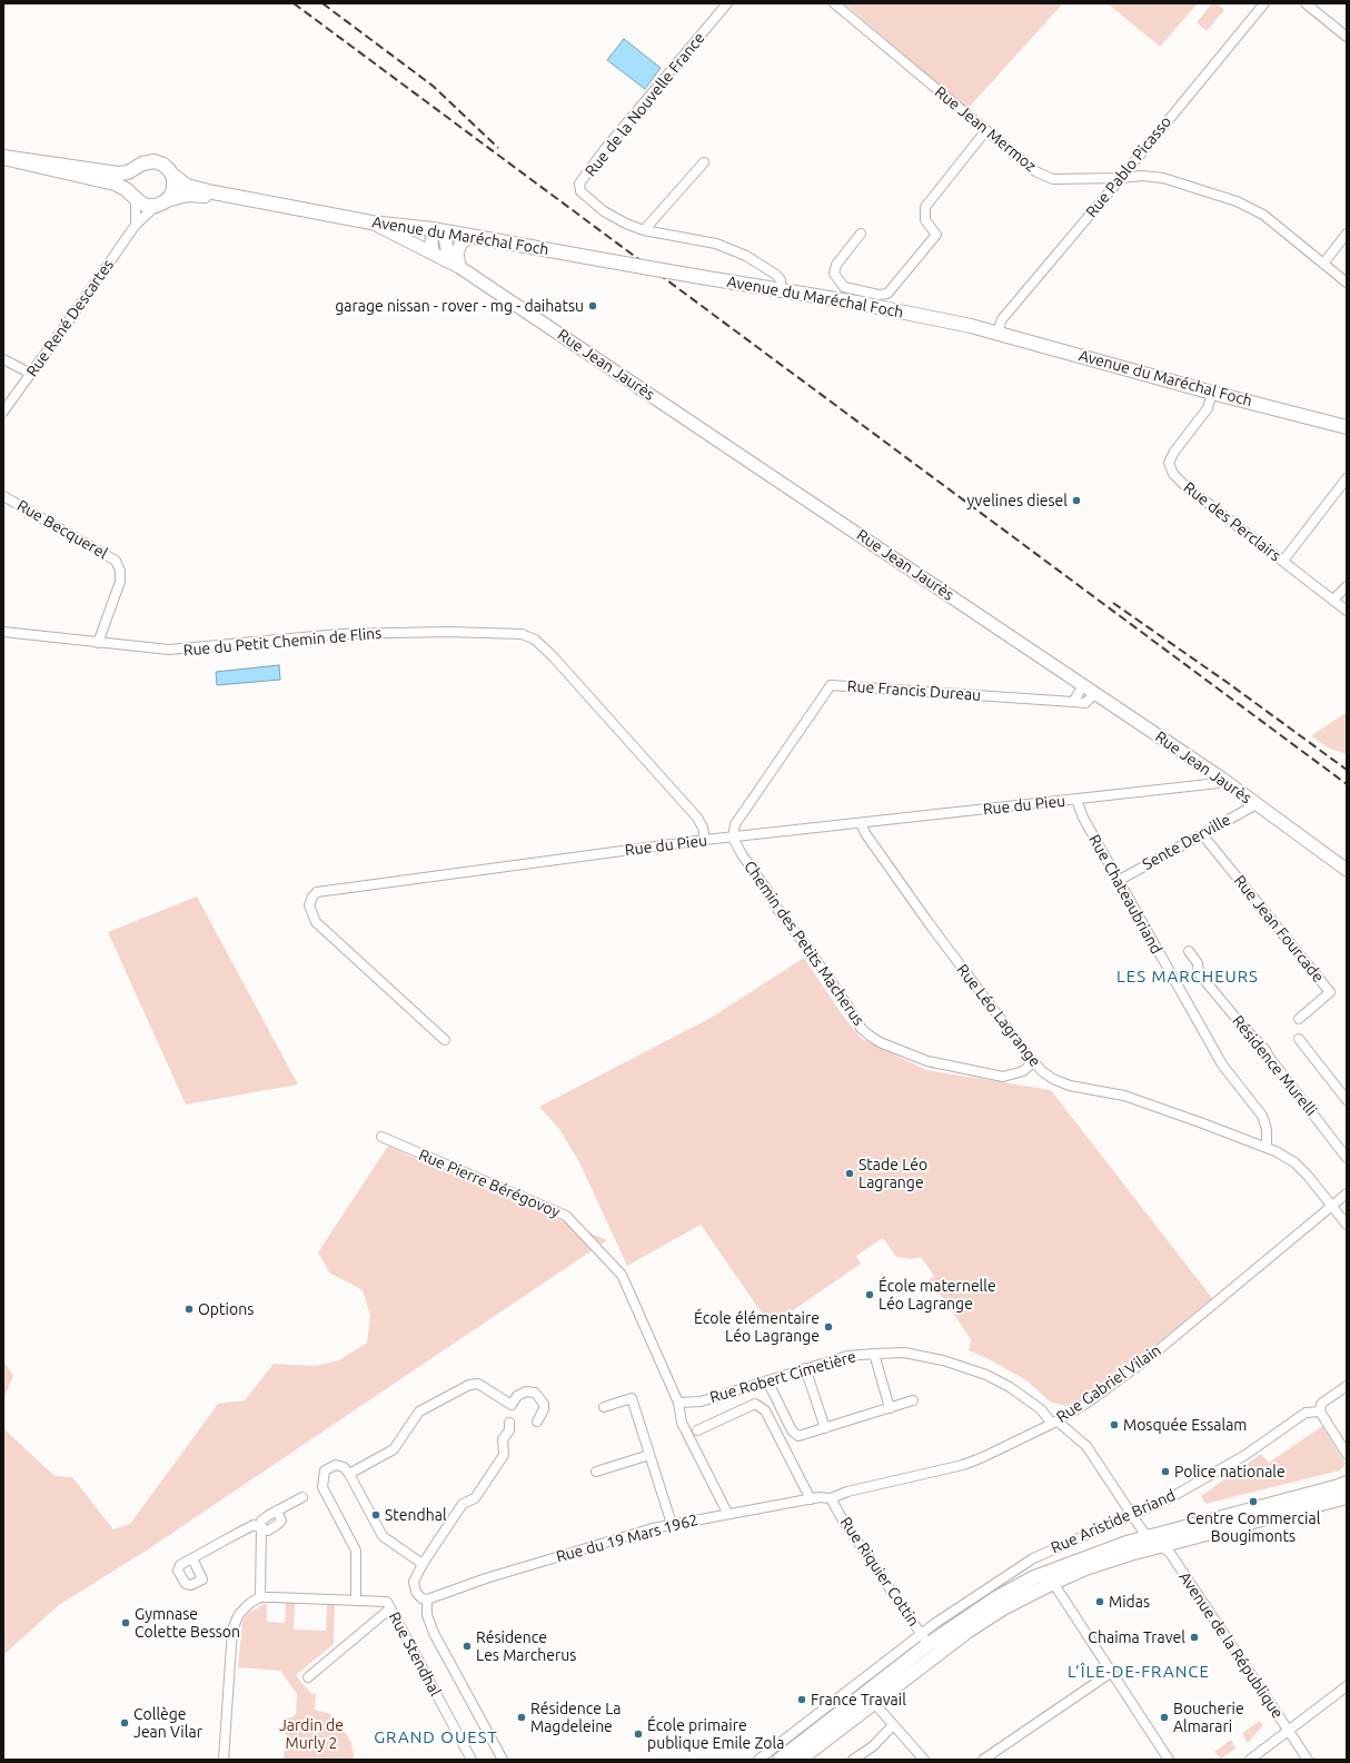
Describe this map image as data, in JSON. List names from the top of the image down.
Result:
{
  "streets": {
    "main road": ["Avenue du Maréchal Foch", "Rue Jean Jaurès"],
    "street": [
      "Rue de la Nouvelle France",
      "Rue Jean Mermoz",
      "Rue Pablo Picasso",
      "Rue René Descartes",
      "Rue des Perclairs",
      "Rue Becquerel",
      "Rue du Petit Chemin de Flins",
      "Rue Francis Dureau",
      "Rue du Pieu",
      "Sente Derville",
      "Rue Chateaubriand",
      "Rue Jean Fourcade",
      "Chemin des Petits Macherus",
      "Rue Léo Lagrange",
      "Résidence Murelli",
      "Rue Pierre Bérégovoy",
      "Rue Robert Cimetière",
      "Rue Gabriel Vilain",
      "Rue Aristide Briand",
      "Rue du 19 Mars 1962",
      "Rue Riquier Cottin",
      "Avenue de la République",
      "Rue Stendhal"
    ]
  },
  "crossings": [
    ["Rue de la Nouvelle France", "Avenue du Maréchal Foch"],
    ["Rue Jean Mermoz", "Rue Pablo Picasso"],
    ["Rue Pablo Picasso", "Avenue du Maréchal Foch"],
    ["Avenue du Maréchal Foch", "Rue René Descartes"],
    ["Avenue du Maréchal Foch", "Rue Jean Jaurès"],
    ["Avenue du Maréchal Foch", "Rue des Perclairs"],
    ["Rue Jean Jaurès", "Rue Francis Dureau"],
    ["Rue Jean Jaurès", "Rue du Pieu"],
    ["Rue Jean Jaurès", "Sente Derville"],
    ["Rue Becquerel", "Rue du Petit Chemin de Flins"],
    ["Rue du Petit Chemin de Flins", "Rue du Pieu"],
    ["Rue Francis Dureau", "Rue du Pieu"],
    ["Rue Francis Dureau", "Chemin des Petits Macherus"],
    ["Rue du Pieu", "Rue Chateaubriand"],
    ["Rue du Pieu", "Chemin des Petits Macherus"],
    ["Rue du Pieu", "Rue Léo Lagrange"],
    ["Sente Derville", "Rue Chateaubriand"],
    ["Sente Derville", "Rue Jean Fourcade"],
    ["Rue Chateaubriand", "Rue Léo Lagrange"],
    ["Chemin des Petits Macherus", "Rue Léo Lagrange"],
    ["Rue Léo Lagrange", "Rue Gabriel Vilain"],
    ["Rue Pierre Bérégovoy", "Rue Robert Cimetière"],
    ["Rue Pierre Bérégovoy", "Rue du 19 Mars 1962"],
    ["Rue Robert Cimetière", "Rue Gabriel Vilain"],
    ["Rue Robert Cimetière", "Rue Aristide Briand"],
    ["Rue Robert Cimetière", "Avenue de la République"],
    ["Rue Gabriel Vilain", "Rue du 19 Mars 1962"],
    ["Rue Gabriel Vilain", "Rue Riquier Cottin"],
    ["Rue Aristide Briand", "Rue Riquier Cottin"],
    ["Rue du 19 Mars 1962", "Rue Riquier Cottin"],
    ["Rue du 19 Mars 1962", "Rue Stendhal"]
  ],
  "districts": ["LES MARCHEURS", "L'ÎLE-DE-FRANCE", "GRAND OUEST"],
  "parks": ["Jardin de Murly 2"],
  "places": [
    "garage nissan - rover - mg - daihatsu",
    "yvelines diesel",
    "Stade Léo Lagrange",
    "École maternelle Léo Lagrange",
    "Options",
    "École élémentaire Léo Lagrange",
    "Mosquée Essalam",
    "Police nationale",
    "Centre Commercial Bougimonts",
    "Stendhal",
    "Midas",
    "Gymnase Colette Besson",
    "Chaima Travel",
    "Résidence Les Marcherus",
    "France Travail",
    "Résidence La Magdeleine",
    "Boucherie Almarari",
    "Collège Jean Vilar",
    "École primaire publique Emile Zola"
  ]
}
